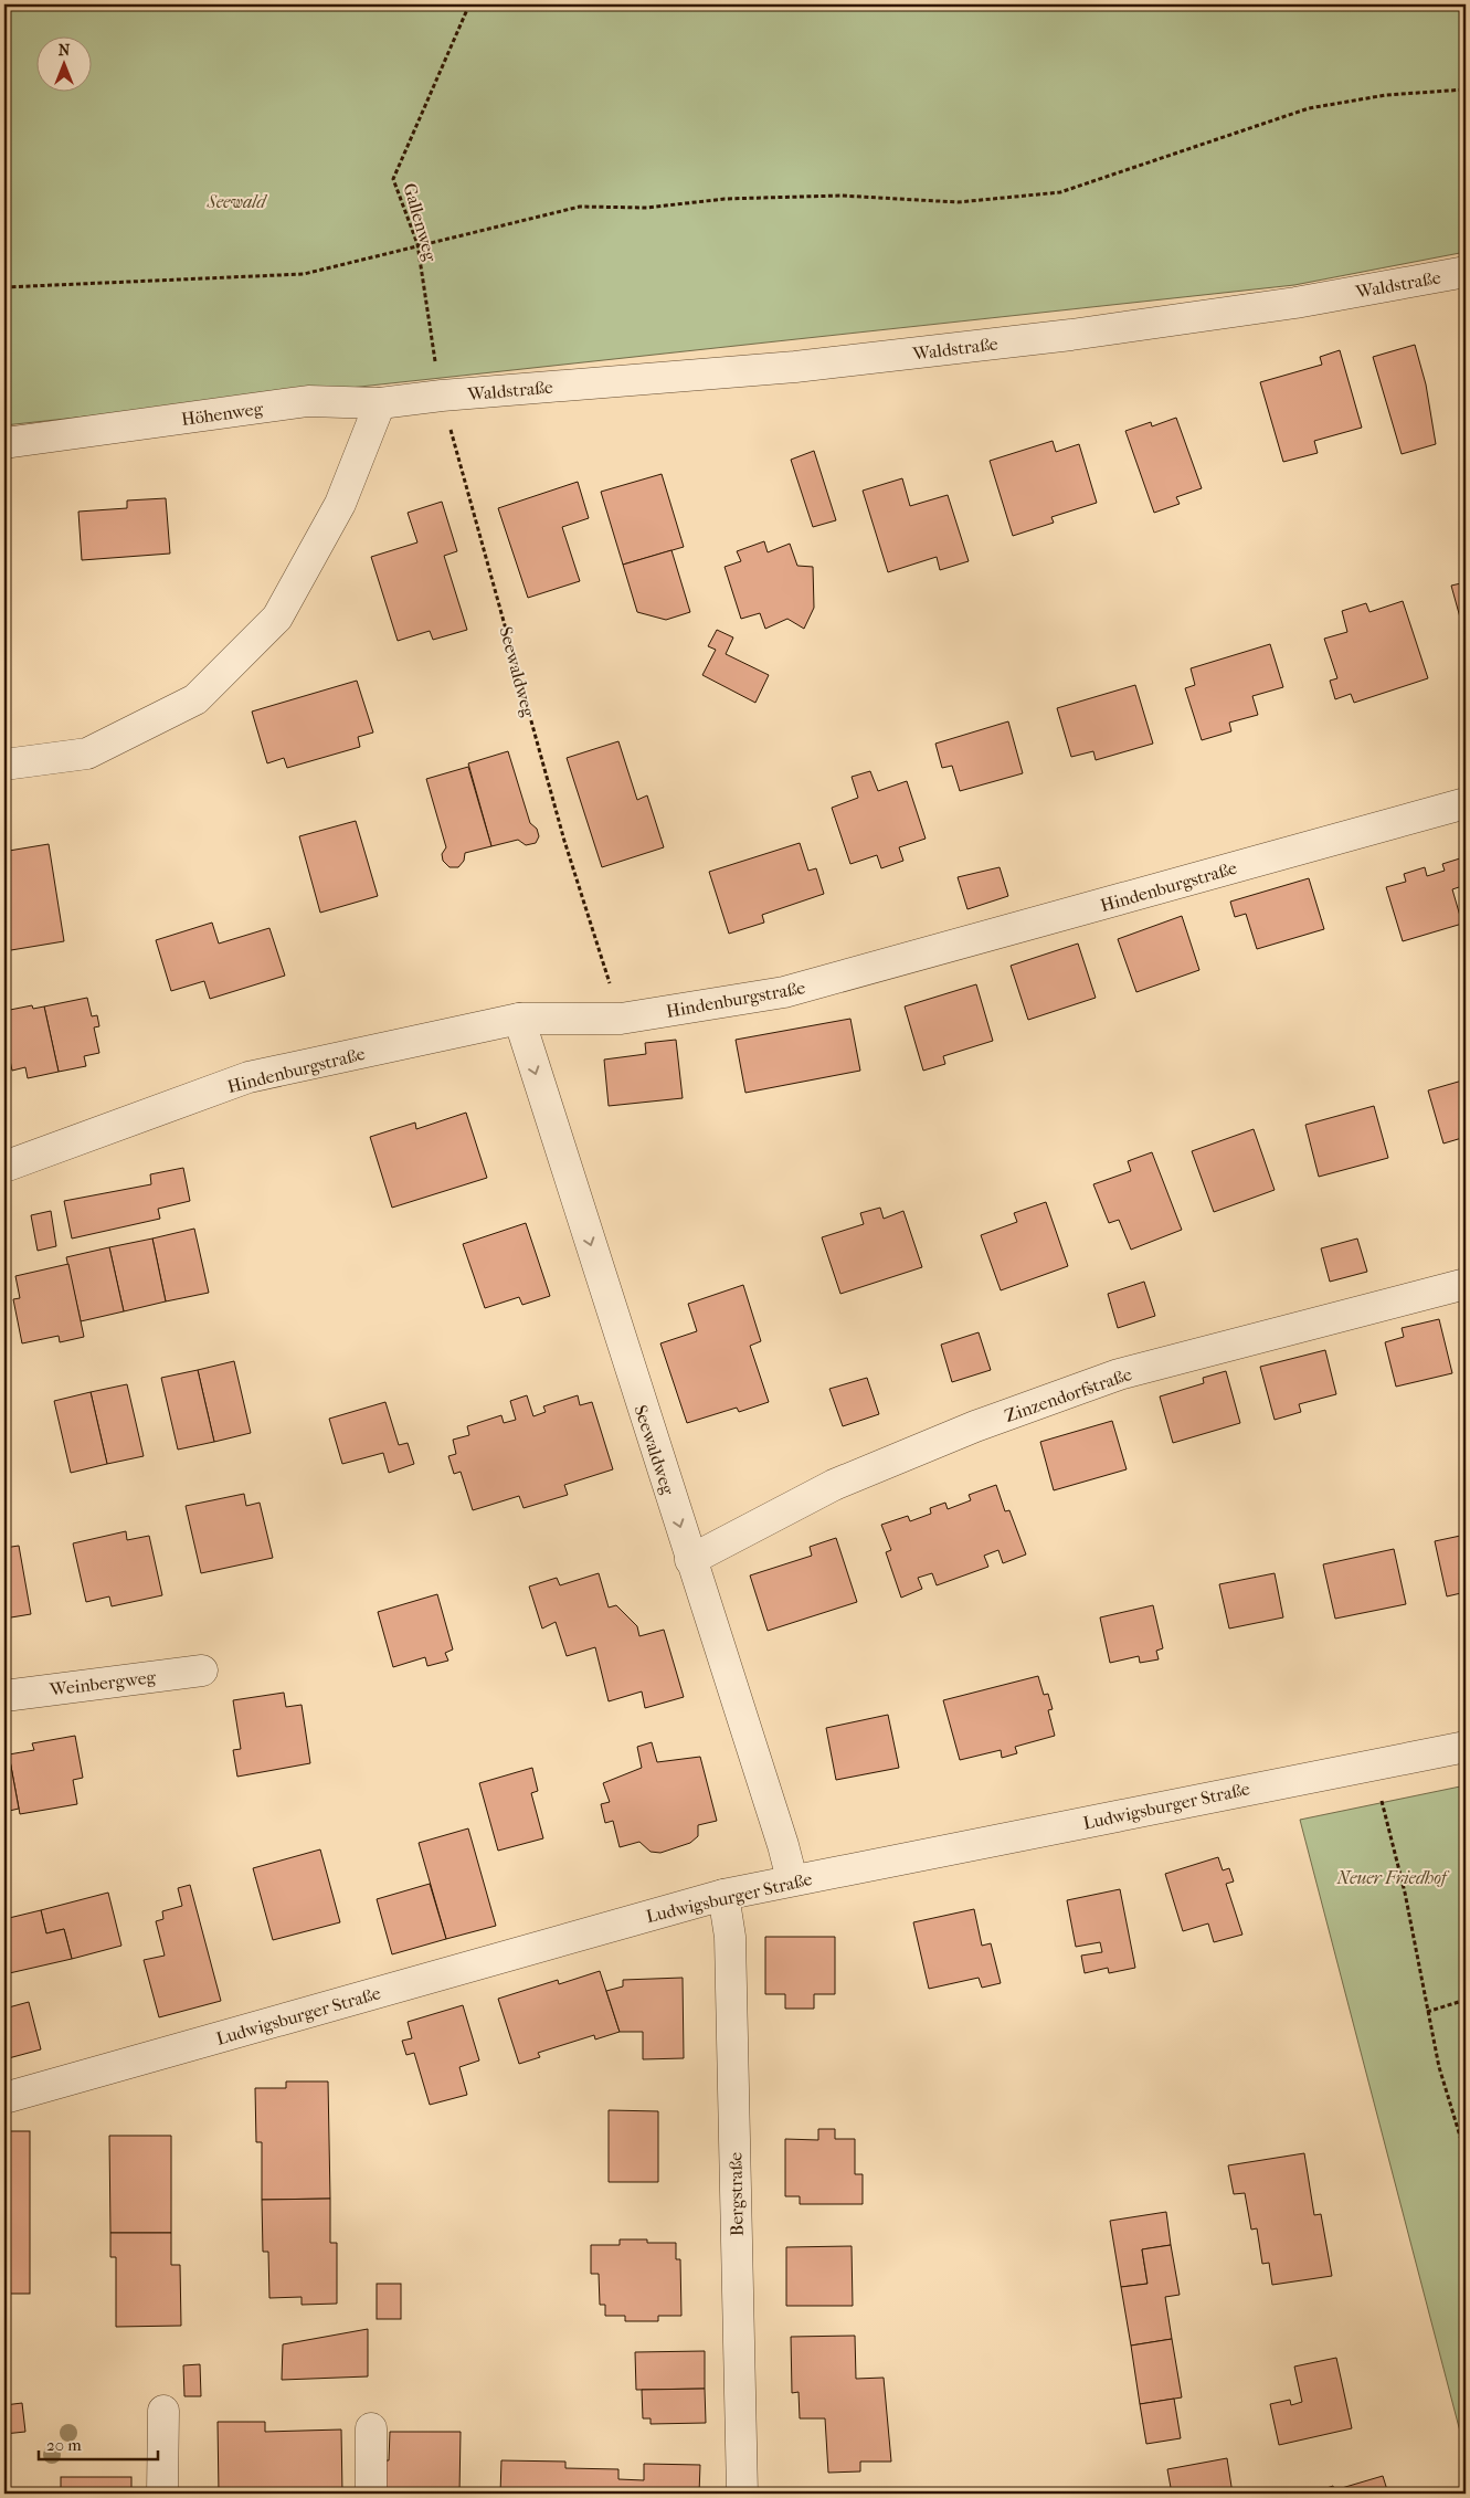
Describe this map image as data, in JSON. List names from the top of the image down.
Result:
{
  "streets": {
    "street": [
      "Waldstraße",
      "Höhenweg",
      "Seewaldweg",
      "Hindenburgstraße",
      "Zinzendorfstraße",
      "Weinbergweg",
      "Ludwigsburger Straße",
      "Bergstraße"
    ],
    "path": ["Gallenweg"]
  },
  "crossings": [
    ["Gallenweg", "Waldstraße"],
    ["Gallenweg", "Höhenweg"],
    ["Gallenweg", "Seewaldweg"],
    ["Waldstraße", "Höhenweg"],
    ["Waldstraße", "Seewaldweg"],
    ["Höhenweg", "Seewaldweg"],
    ["Seewaldweg", "Hindenburgstraße"],
    ["Seewaldweg", "Zinzendorfstraße"],
    ["Seewaldweg", "Ludwigsburger Straße"],
    ["Ludwigsburger Straße", "Bergstraße"]
  ],
  "one_way": ["Seewaldweg"],
  "parks": ["Seewald", "Neuer Friedhof"],
  "scale_bar": "20 m",
  "north": "top"
}
